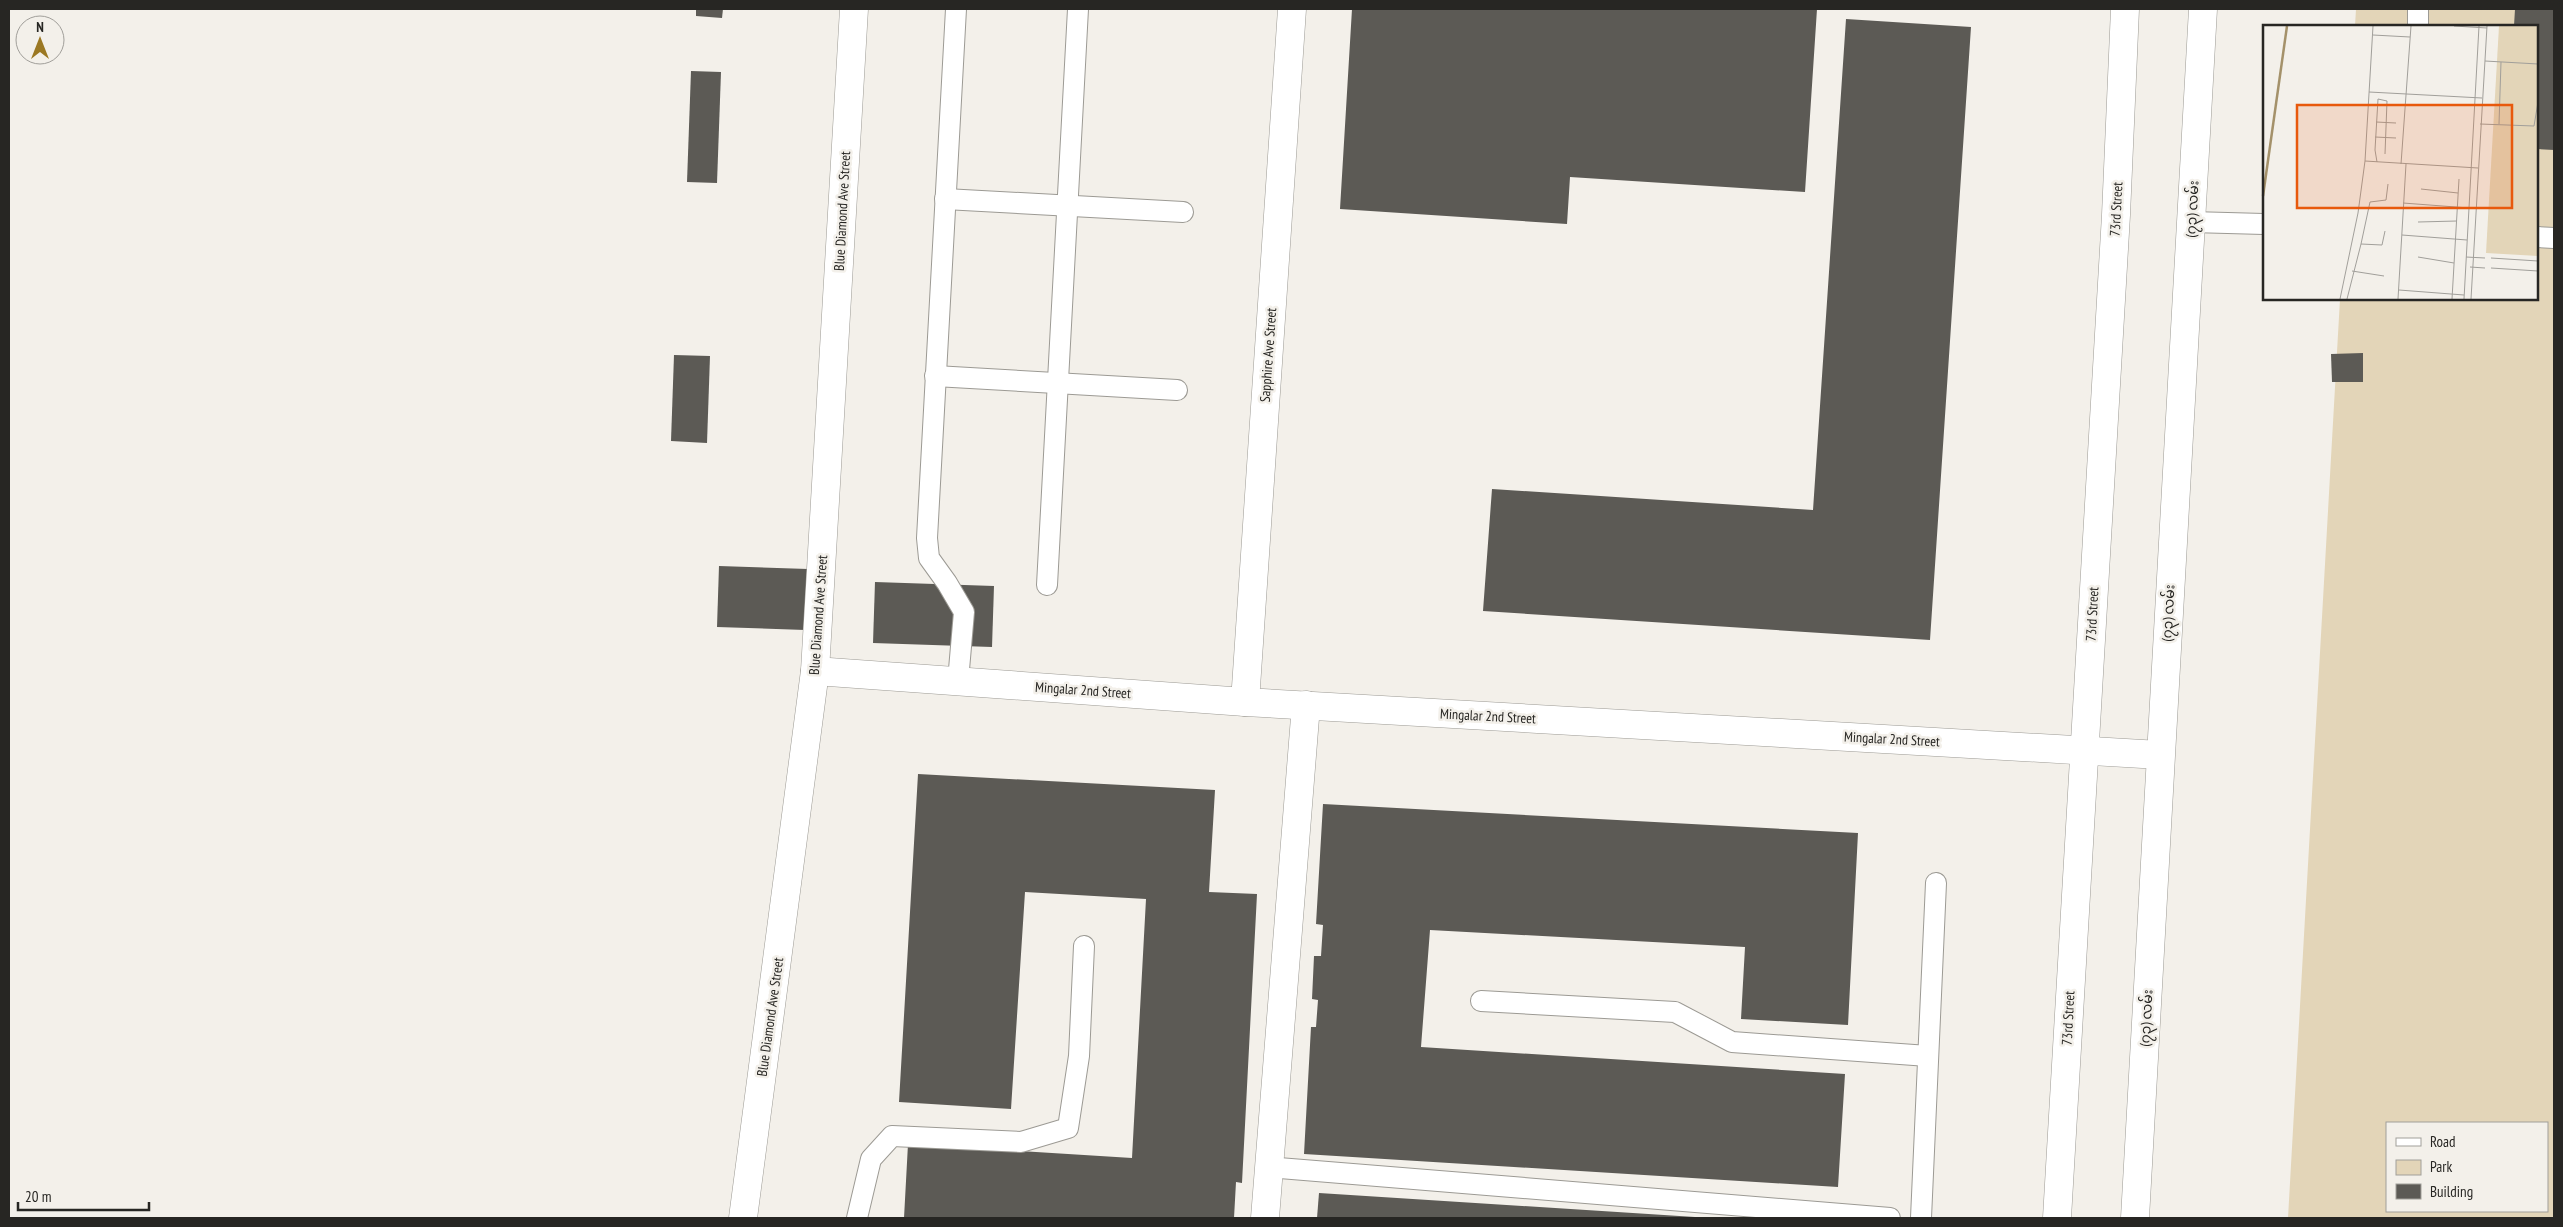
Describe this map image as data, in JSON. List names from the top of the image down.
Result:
{
  "streets": {
    "street": [
      "73rd Street",
      "(၇၃) လမ်း",
      "Blue Diamond Ave Street",
      "Sapphire Ave Street",
      "Mingalar 2nd Street"
    ]
  },
  "crossings": [
    ["73rd Street", "Mingalar 2nd Street"],
    ["(၇၃) လမ်း", "Mingalar 2nd Street"],
    ["Blue Diamond Ave Street", "Mingalar 2nd Street"],
    ["Sapphire Ave Street", "Mingalar 2nd Street"]
  ],
  "legend": ["Road", "Park", "Building"],
  "scale_bar": "20 m",
  "north": "top"
}
